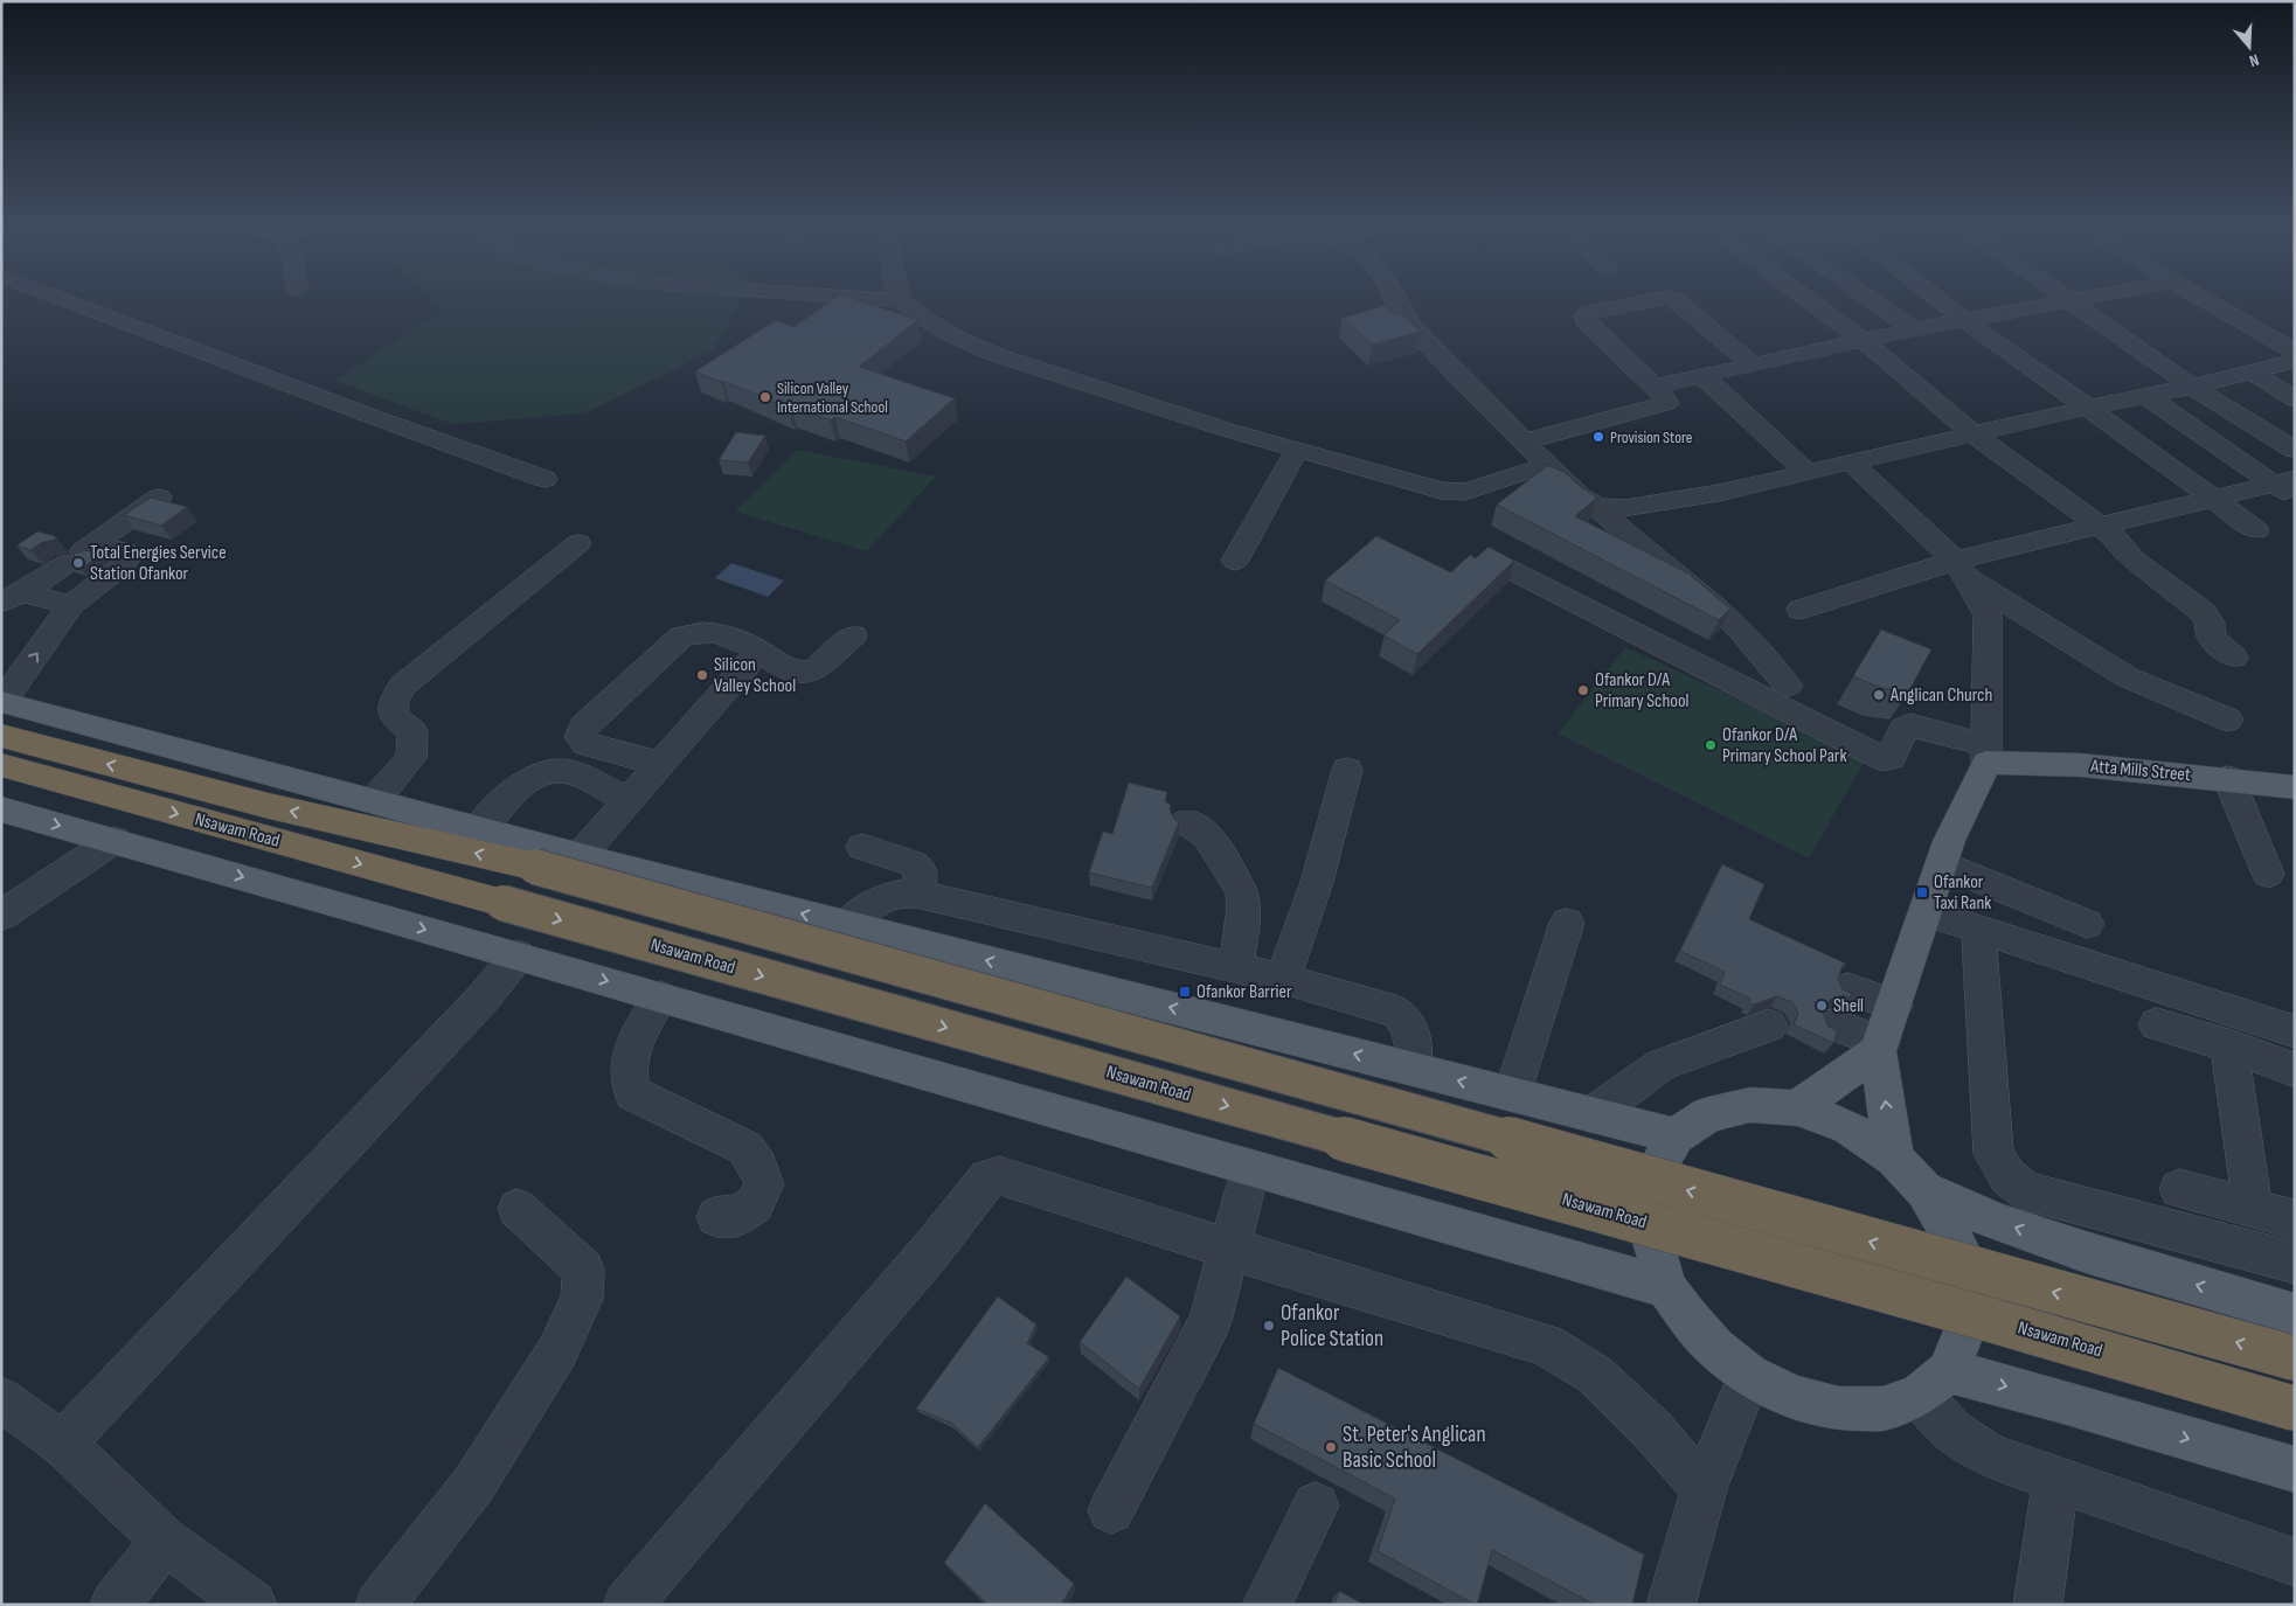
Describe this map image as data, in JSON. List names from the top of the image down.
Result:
{
  "streets": {
    "highway": ["Nsawam Road"],
    "main road": ["Atta Mills Street"]
  },
  "places": {
    "other": [
      "Silicon Valley International School",
      "Provision Store",
      "Total Energies Service Station Ofankor",
      "Silicon Valley School",
      "Ofankor D/A Primary School",
      "Anglican Church",
      "Ofankor D/A Primary School Park",
      "Shell",
      "Ofankor Police Station",
      "St. Peter's Anglican Basic School"
    ],
    "transit": ["Ofankor Taxi Rank", "Ofankor Barrier"]
  },
  "north": "bottom"
}
